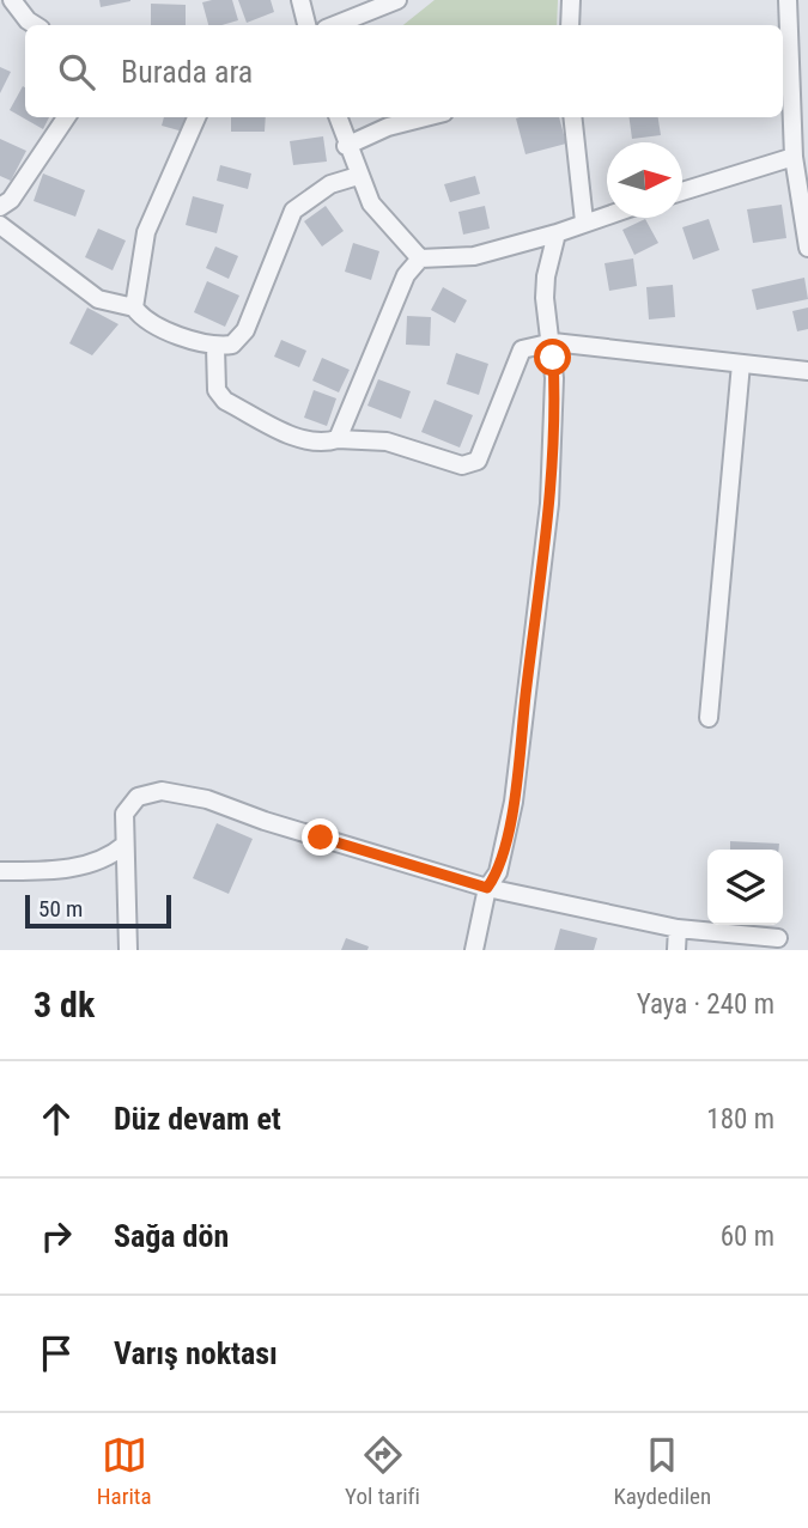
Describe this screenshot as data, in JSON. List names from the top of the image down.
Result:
{
  "scale_bar": "50 m",
  "north": "right",
  "page": {
    "search": "Burada ara",
    "scale": "50 m",
    "heading": ["3 dk", "Yaya · 240 m"],
    "list": [
      ["Düz devam et", "180 m"],
      ["Sağa dön", "60 m"],
      "Varış noktası"
    ],
    "nav": ["Harita", "Yol tarifi", "Kaydedilen"]
  }
}
